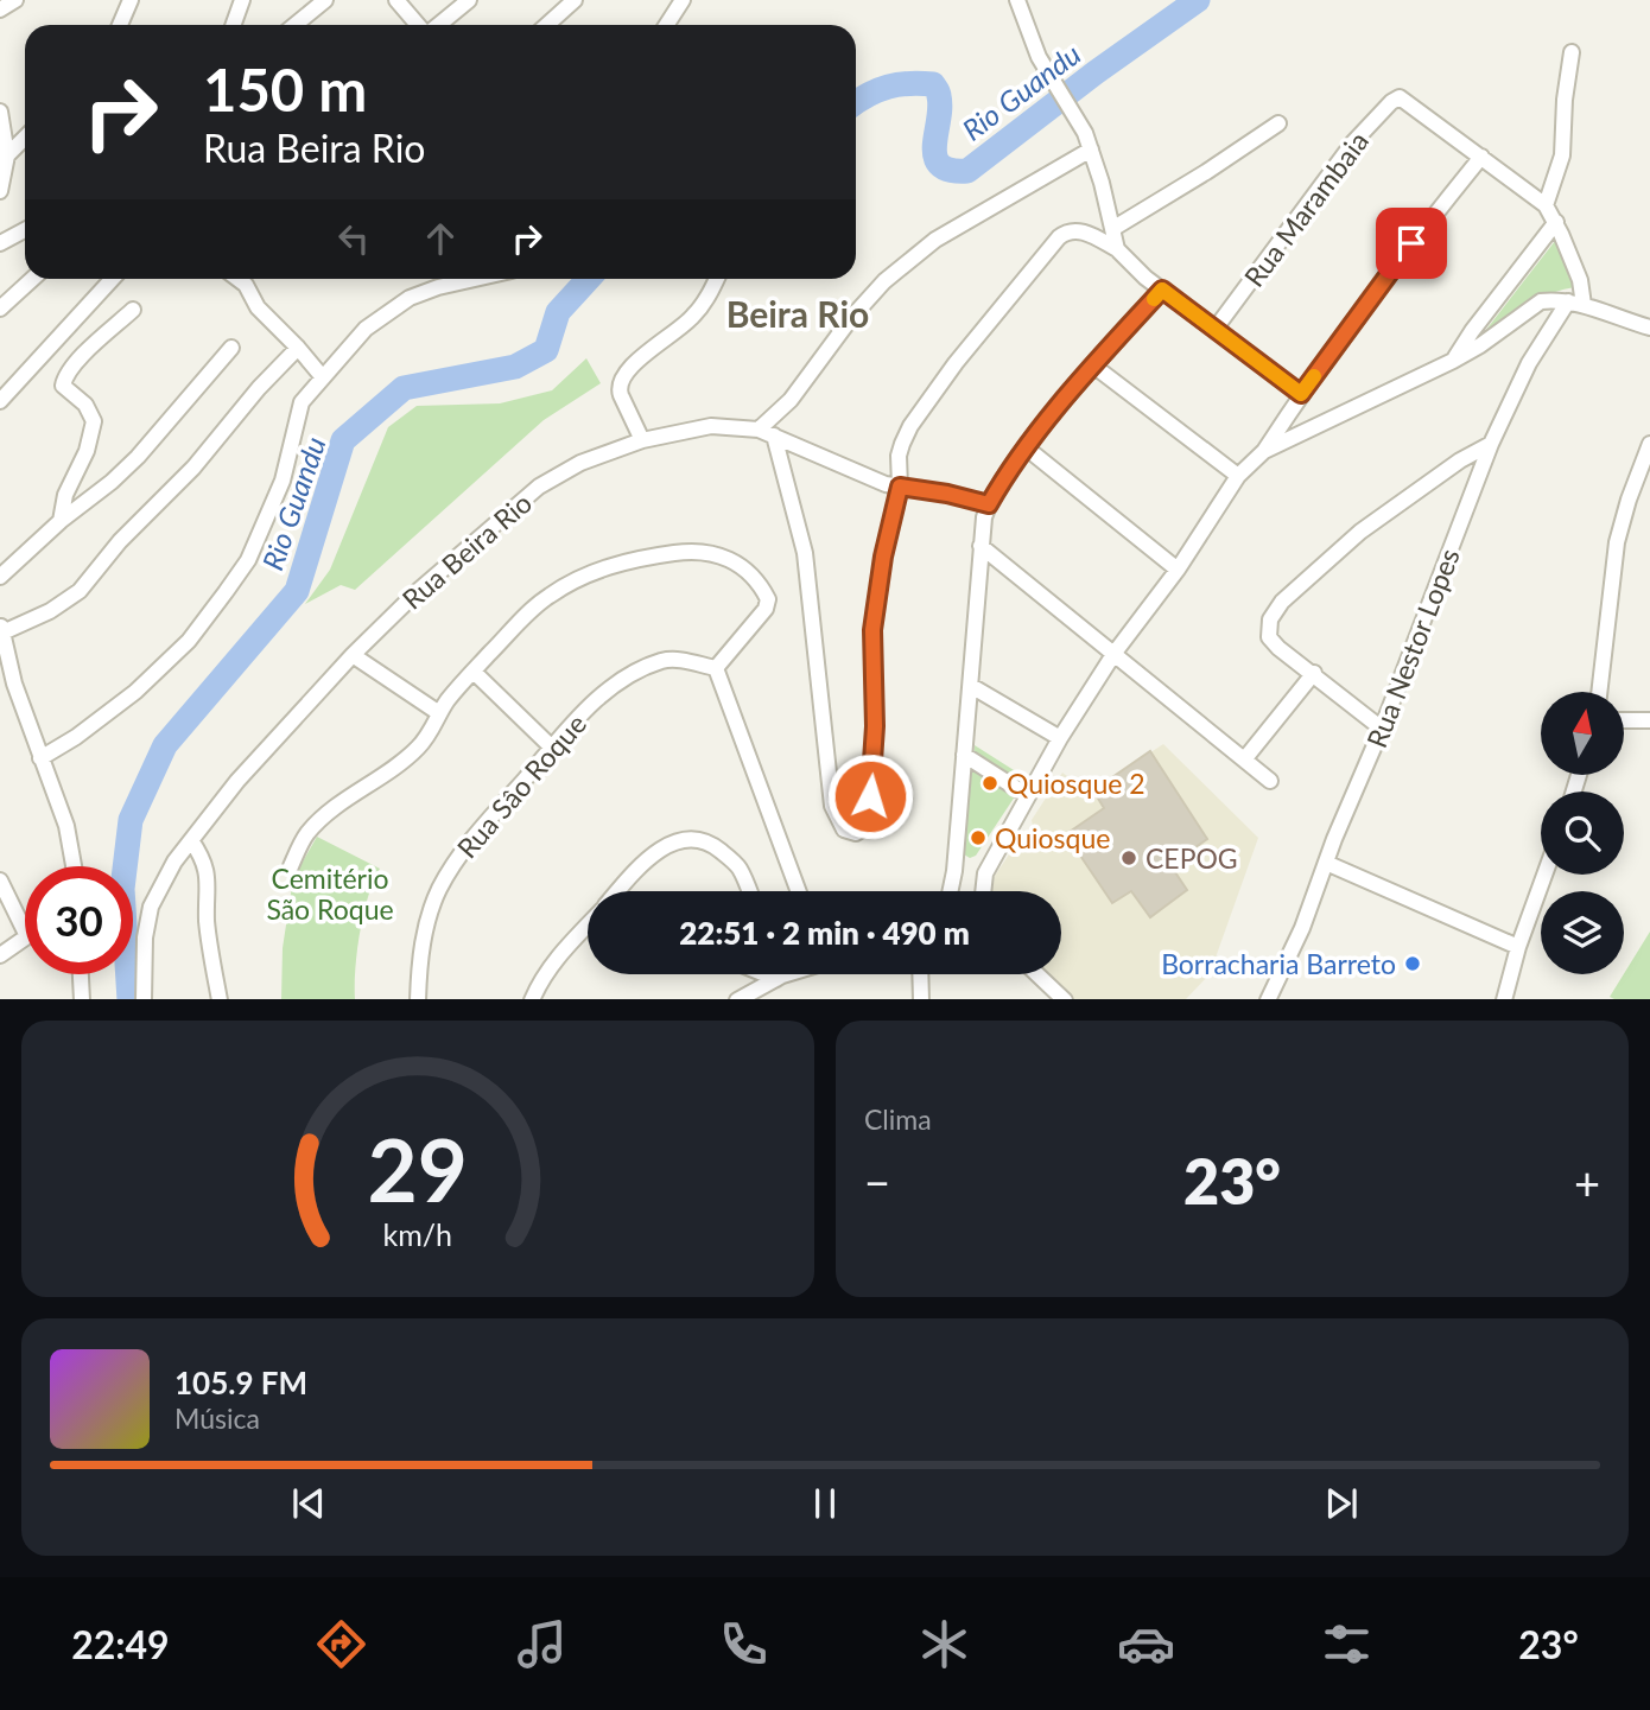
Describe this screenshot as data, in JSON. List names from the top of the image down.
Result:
{
  "streets": {
    "street": [
      "Rua Marambaia",
      "Rua Beira Rio",
      "Rua Nestor Lopes",
      "Rua Sâo Roque"
    ]
  },
  "districts": ["Beira Rio"],
  "water": ["Rio Guandu"],
  "parks": ["Cemitério São Roque"],
  "places": [
    "Quiosque 2",
    "Quiosque",
    "CEPOG",
    "Borracharia Barreto"
  ],
  "north": "top",
  "page": {
    "turn": ["150 m", "Rua Beira Rio"],
    "limit": "30",
    "trip": "22:51 · 2 min · 490 m",
    "tile": "Clima",
    "heat": ["−", "23°", "+"],
    "song": ["105.9 FM", "Música"],
    "tabs": ["22:49", "23°"],
    "gauge": ["29", "km/h"]
  }
}
